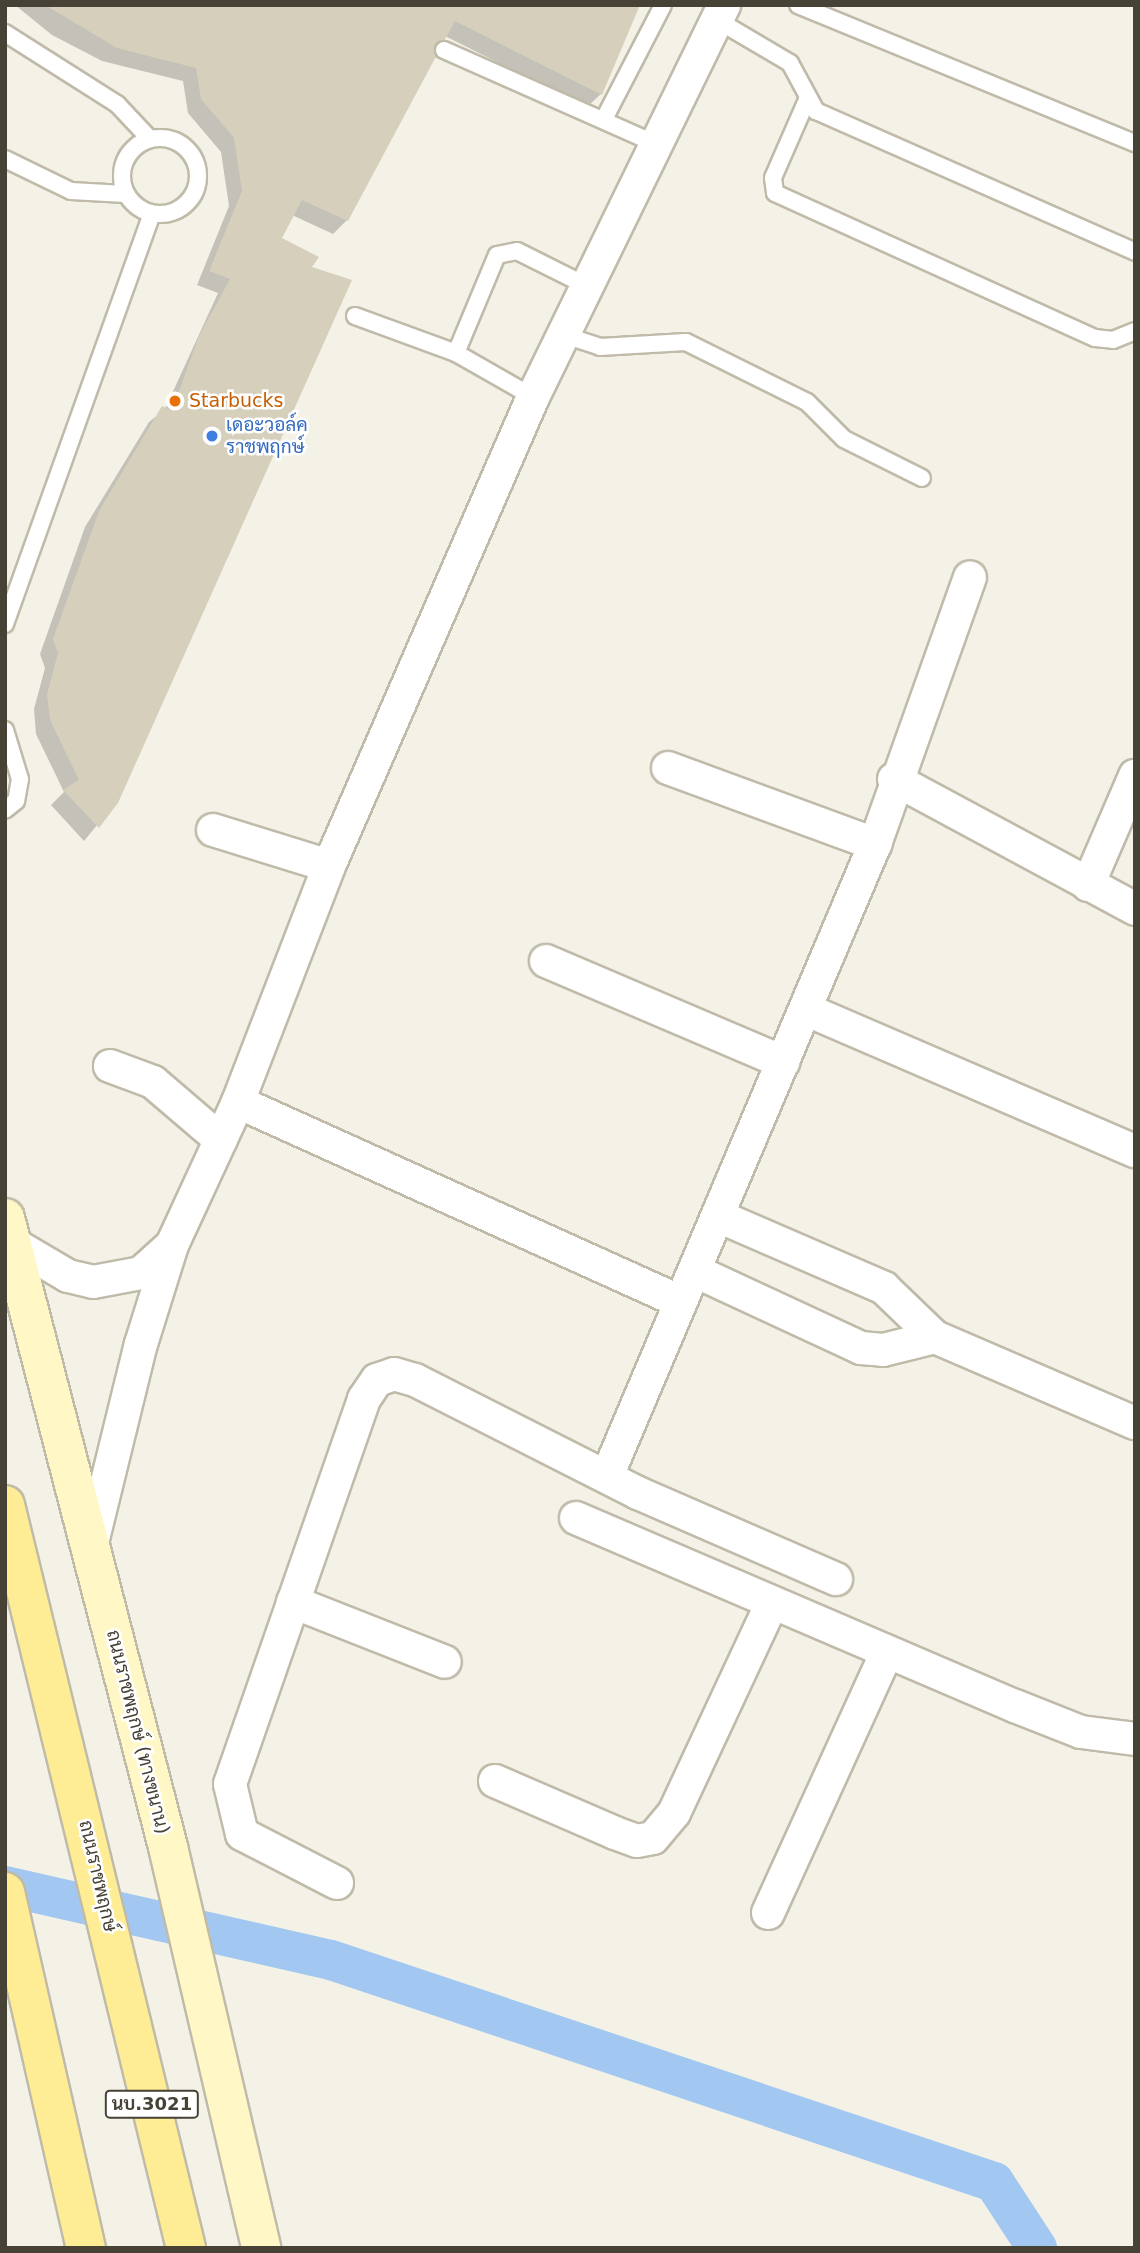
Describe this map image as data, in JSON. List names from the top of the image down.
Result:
{
  "streets": {
    "main road": ["ถนนราชพฤกษ์ (ทางขนาน)", "ถนนราชพฤกษ์", "นบ.3021"]
  },
  "places": ["Starbucks", "เดอะวอล์ค ราชพฤกษ์"]
}
